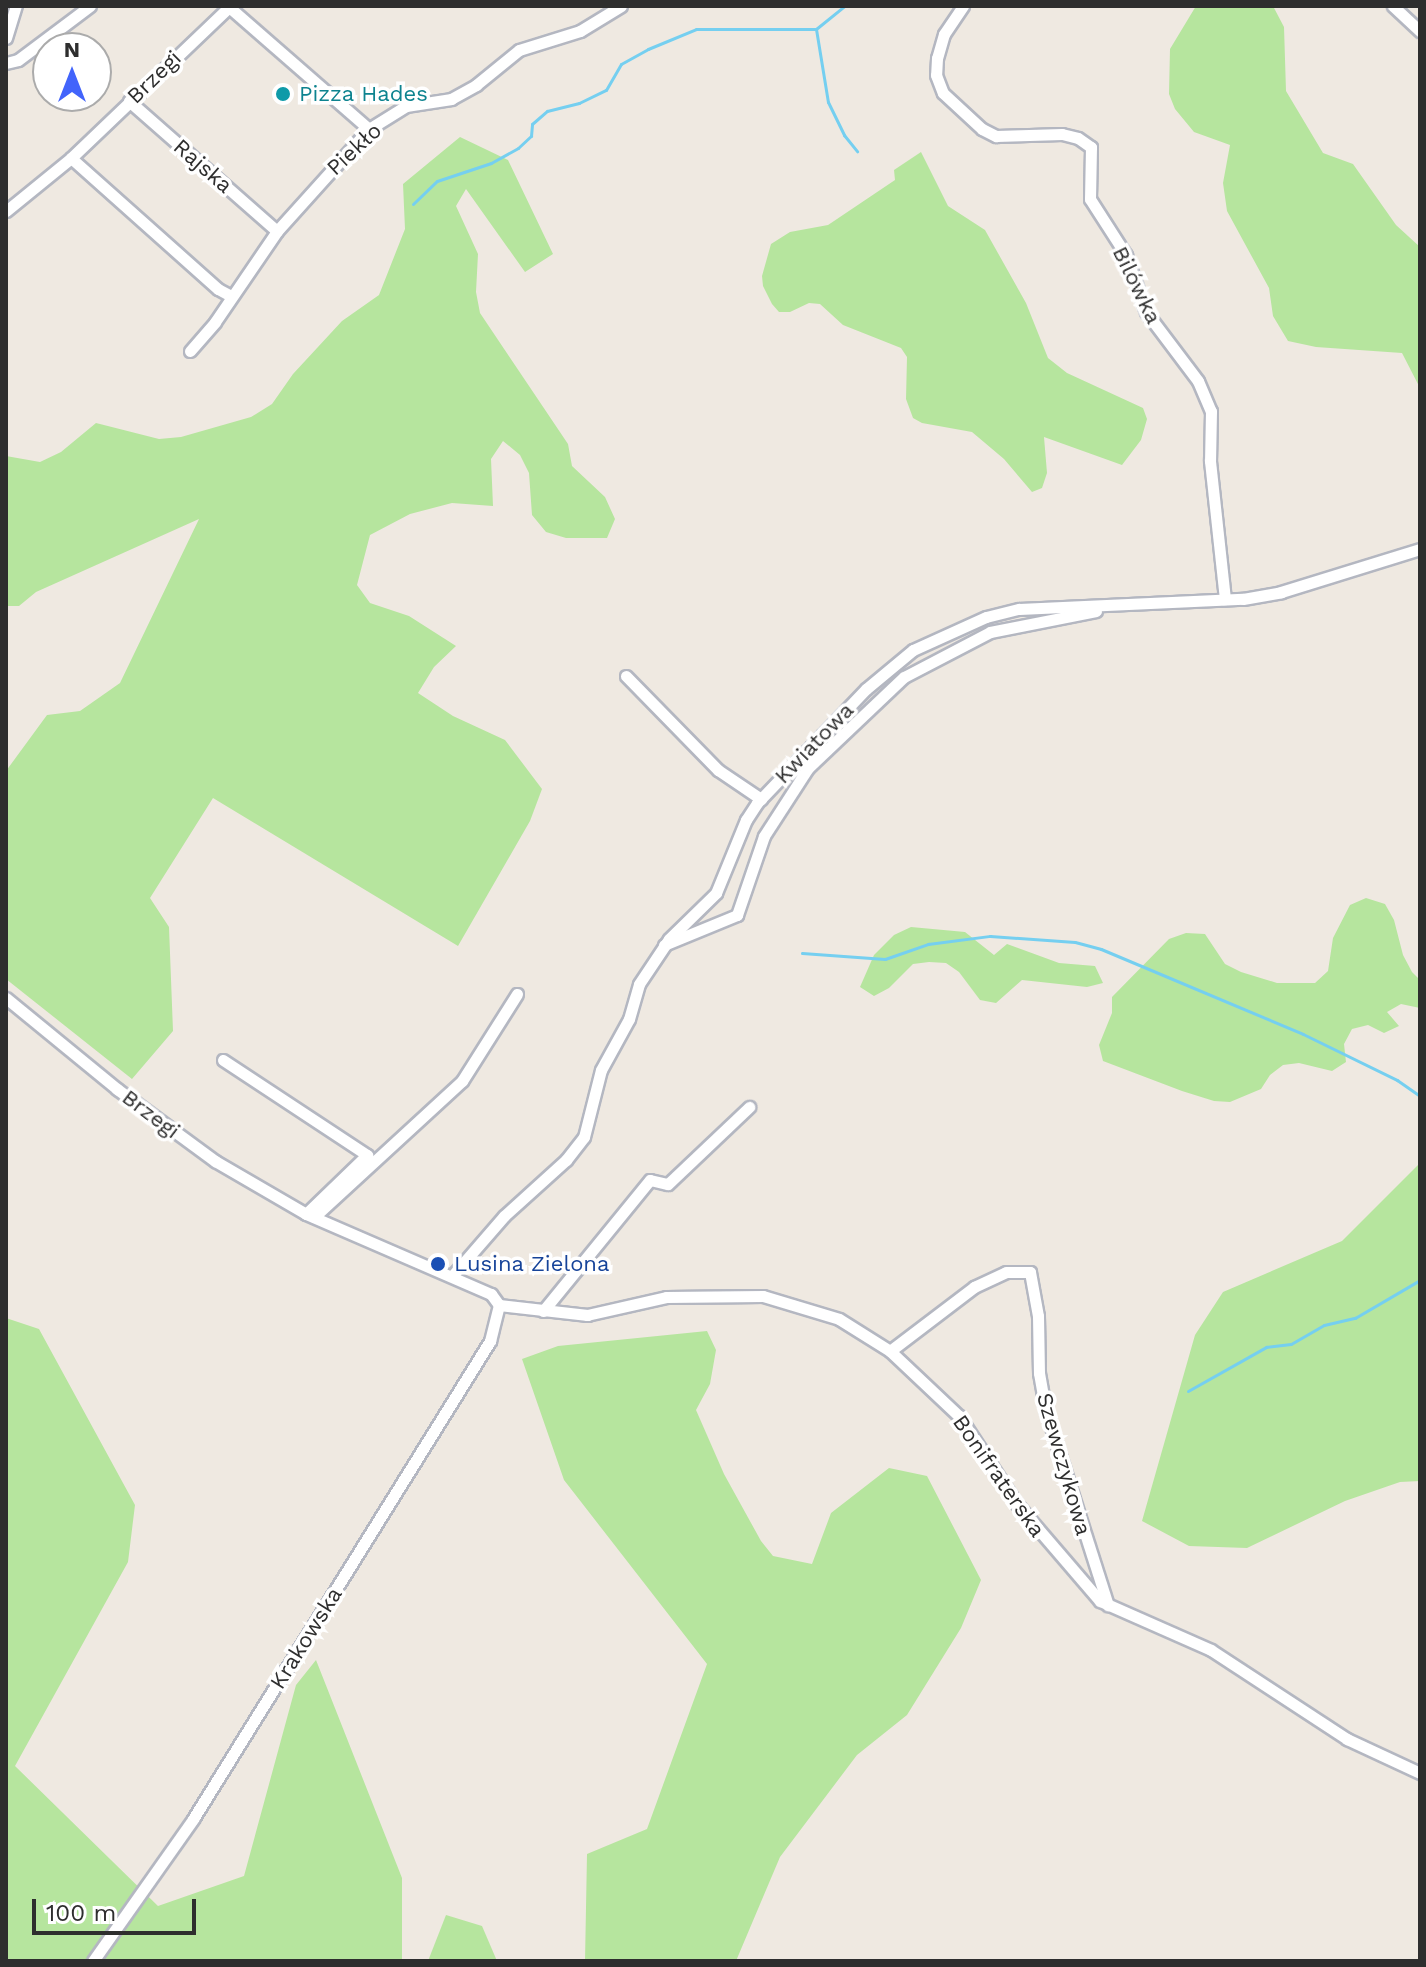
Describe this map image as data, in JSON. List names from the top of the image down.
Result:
{
  "streets": {
    "street": [
      "Brzegi",
      "Piekło",
      "Rajska",
      "Bilówka",
      "Kwiatowa",
      "Szewczykowa",
      "Bonifraterska",
      "Krakowska"
    ]
  },
  "crossings": [
    ["Brzegi", "Rajska"],
    ["Brzegi", "Kwiatowa"],
    ["Brzegi", "Bonifraterska"],
    ["Brzegi", "Krakowska"],
    ["Piekło", "Rajska"],
    ["Bilówka", "Kwiatowa"],
    ["Szewczykowa", "Bonifraterska"],
    ["Bonifraterska", "Krakowska"]
  ],
  "places": ["Pizza Hades", "Lusina Zielona"],
  "scale_bar": "100 m",
  "north": "top"
}
